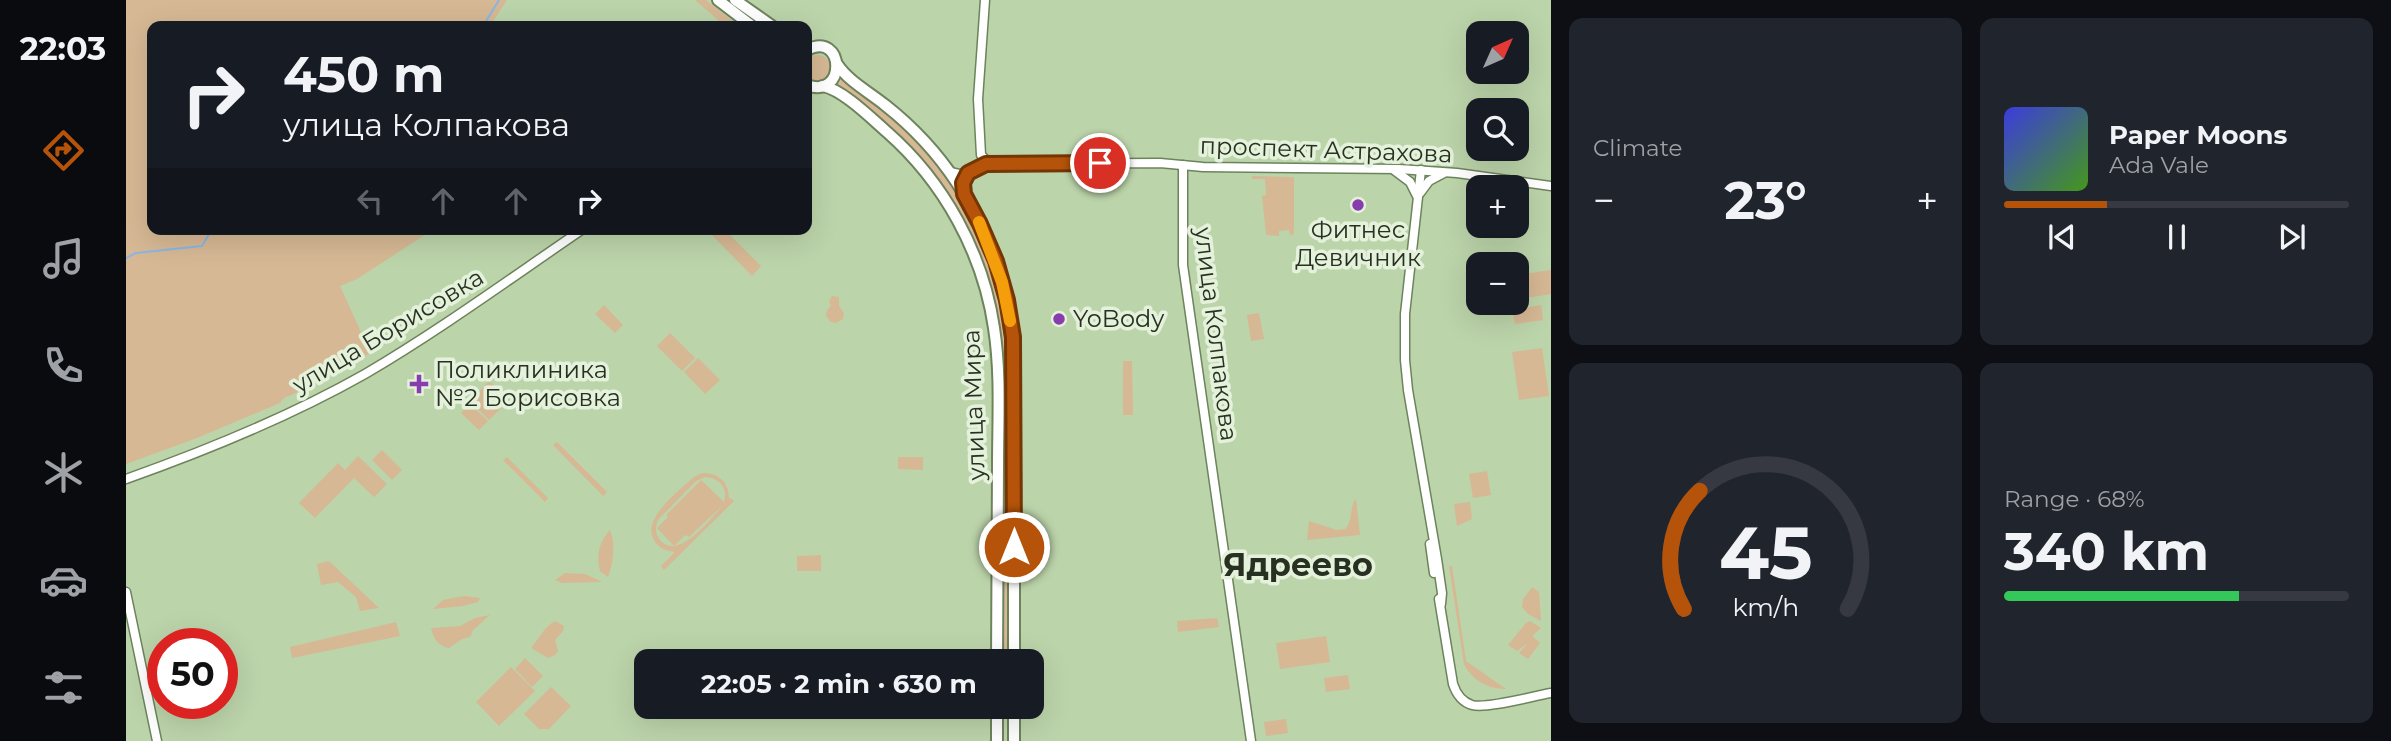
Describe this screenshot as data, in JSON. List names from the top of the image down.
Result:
{
  "streets": {
    "main road": ["улица Мира"],
    "street": ["проспект Астрахова", "улица Борисовка", "улица Колпакова"]
  },
  "crossings": [
    ["проспект Астрахова", "улица Колпакова"]
  ],
  "districts": ["Ядреево"],
  "places": {
    "other": ["Фитнес Девичник", "YoBody"],
    "health": ["Поликлиника №2 Борисовка"]
  },
  "north": "top right",
  "page": {
    "tabs": "22:03",
    "tile": [
      "Climate",
      ["Range · 68%", "340 km"]
    ],
    "map_buttons": ["+", "−"],
    "turn": ["450 m", "улица Колпакова"],
    "song": ["Paper Moons", "Ada Vale"],
    "heat": ["−", "23°", "+"],
    "limit": "50",
    "trip": "22:05 · 2 min · 630 m",
    "gauge": ["45", "km/h"]
  }
}
